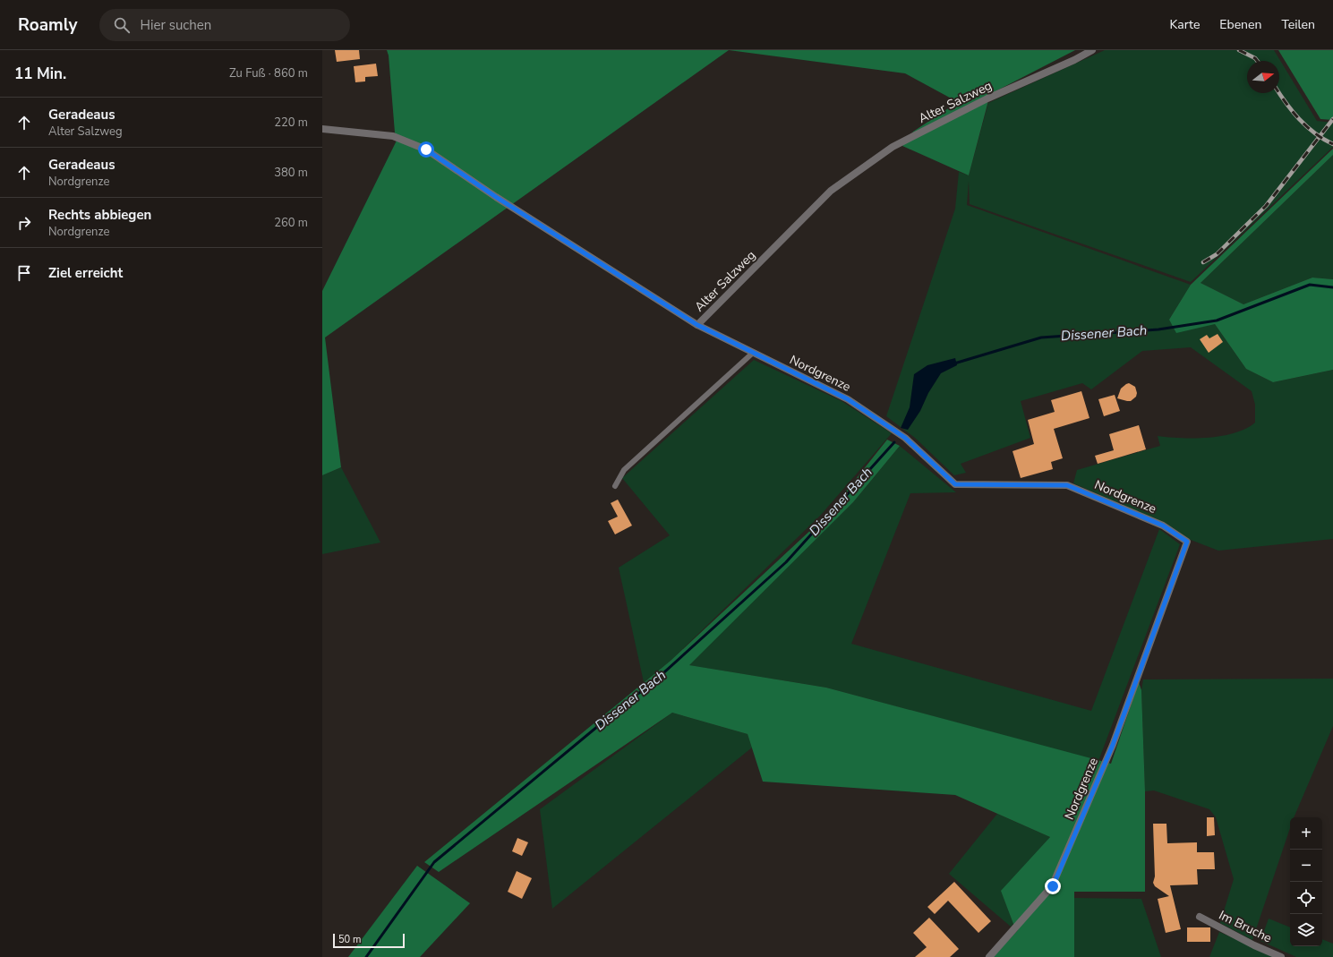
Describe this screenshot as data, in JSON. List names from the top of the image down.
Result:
{
  "streets": {
    "street": ["Alter Salzweg", "Nordgrenze", "Im Bruche"]
  },
  "crossings": [
    ["Alter Salzweg", "Nordgrenze"]
  ],
  "water": ["Dissener Bach"],
  "scale_bar": "50 m",
  "north": "right",
  "page": {
    "header": "Roamly",
    "search": "Hier suchen",
    "nav": ["Karte", "Ebenen", "Teilen"],
    "heading": ["11 Min.", "Zu Fuß · 860 m"],
    "list": [
      ["Geradeaus", "Alter Salzweg", "220 m"],
      ["Geradeaus", "Nordgrenze", "380 m"],
      ["Rechts abbiegen", "Nordgrenze", "260 m"],
      "Ziel erreicht"
    ],
    "map_buttons": ["+", "−"],
    "scale": "50 m"
  }
}
